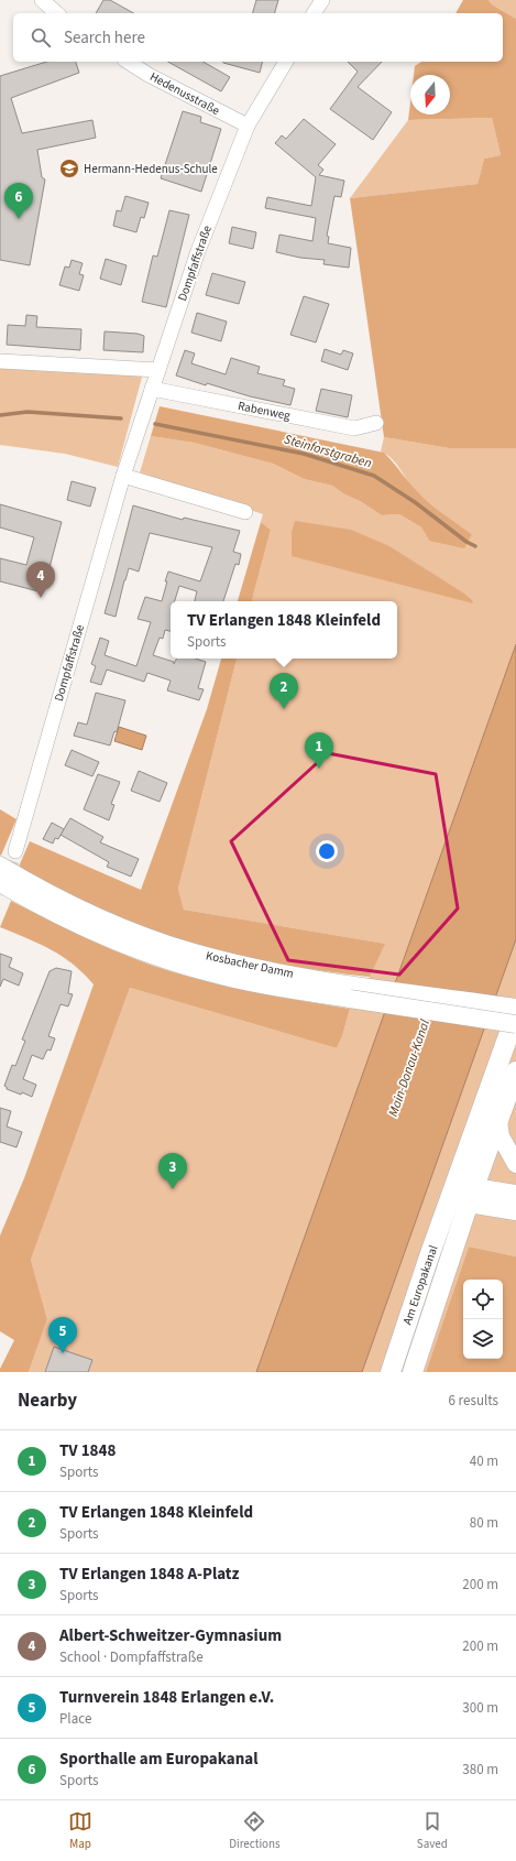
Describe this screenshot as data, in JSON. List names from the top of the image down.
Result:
{
  "streets": {
    "main road": ["Am Europakanal"],
    "street": [
      "Hedenusstraße",
      "Dompfaffstraße",
      "Rabenweg",
      "Kosbacher Damm"
    ]
  },
  "crossings": [
    ["Hedenusstraße", "Dompfaffstraße"],
    ["Dompfaffstraße", "Rabenweg"]
  ],
  "water": ["Steinforstgraben", "Main-Donau-Kanal"],
  "places": {
    "school or university": ["Hermann-Hedenus-Schule"]
  },
  "north": "bottom",
  "page": {
    "search": "Search here",
    "pins": [
      "6",
      "4",
      "2",
      "1",
      "3",
      "5"
    ],
    "popup": ["TV Erlangen 1848 Kleinfeld", "Sports"],
    "heading": ["Nearby", "6 results"],
    "list": [
      {
        "mark": "1",
        "name": "TV 1848",
        "note": "Sports",
        "value": "40 m"
      },
      {
        "mark": "2",
        "name": "TV Erlangen 1848 Kleinfeld",
        "note": "Sports",
        "value": "80 m"
      },
      {
        "mark": "3",
        "name": "TV Erlangen 1848 A-Platz",
        "note": "Sports",
        "value": "200 m"
      },
      {
        "mark": "4",
        "name": "Albert-Schweitzer-Gymnasium",
        "note": "School · Dompfaffstraße",
        "value": "200 m"
      },
      {
        "mark": "5",
        "name": "Turnverein 1848 Erlangen e.V.",
        "note": "Place",
        "value": "300 m"
      },
      {
        "mark": "6",
        "name": "Sporthalle am Europakanal",
        "note": "Sports",
        "value": "380 m"
      }
    ],
    "nav": ["Map", "Directions", "Saved"]
  }
}
